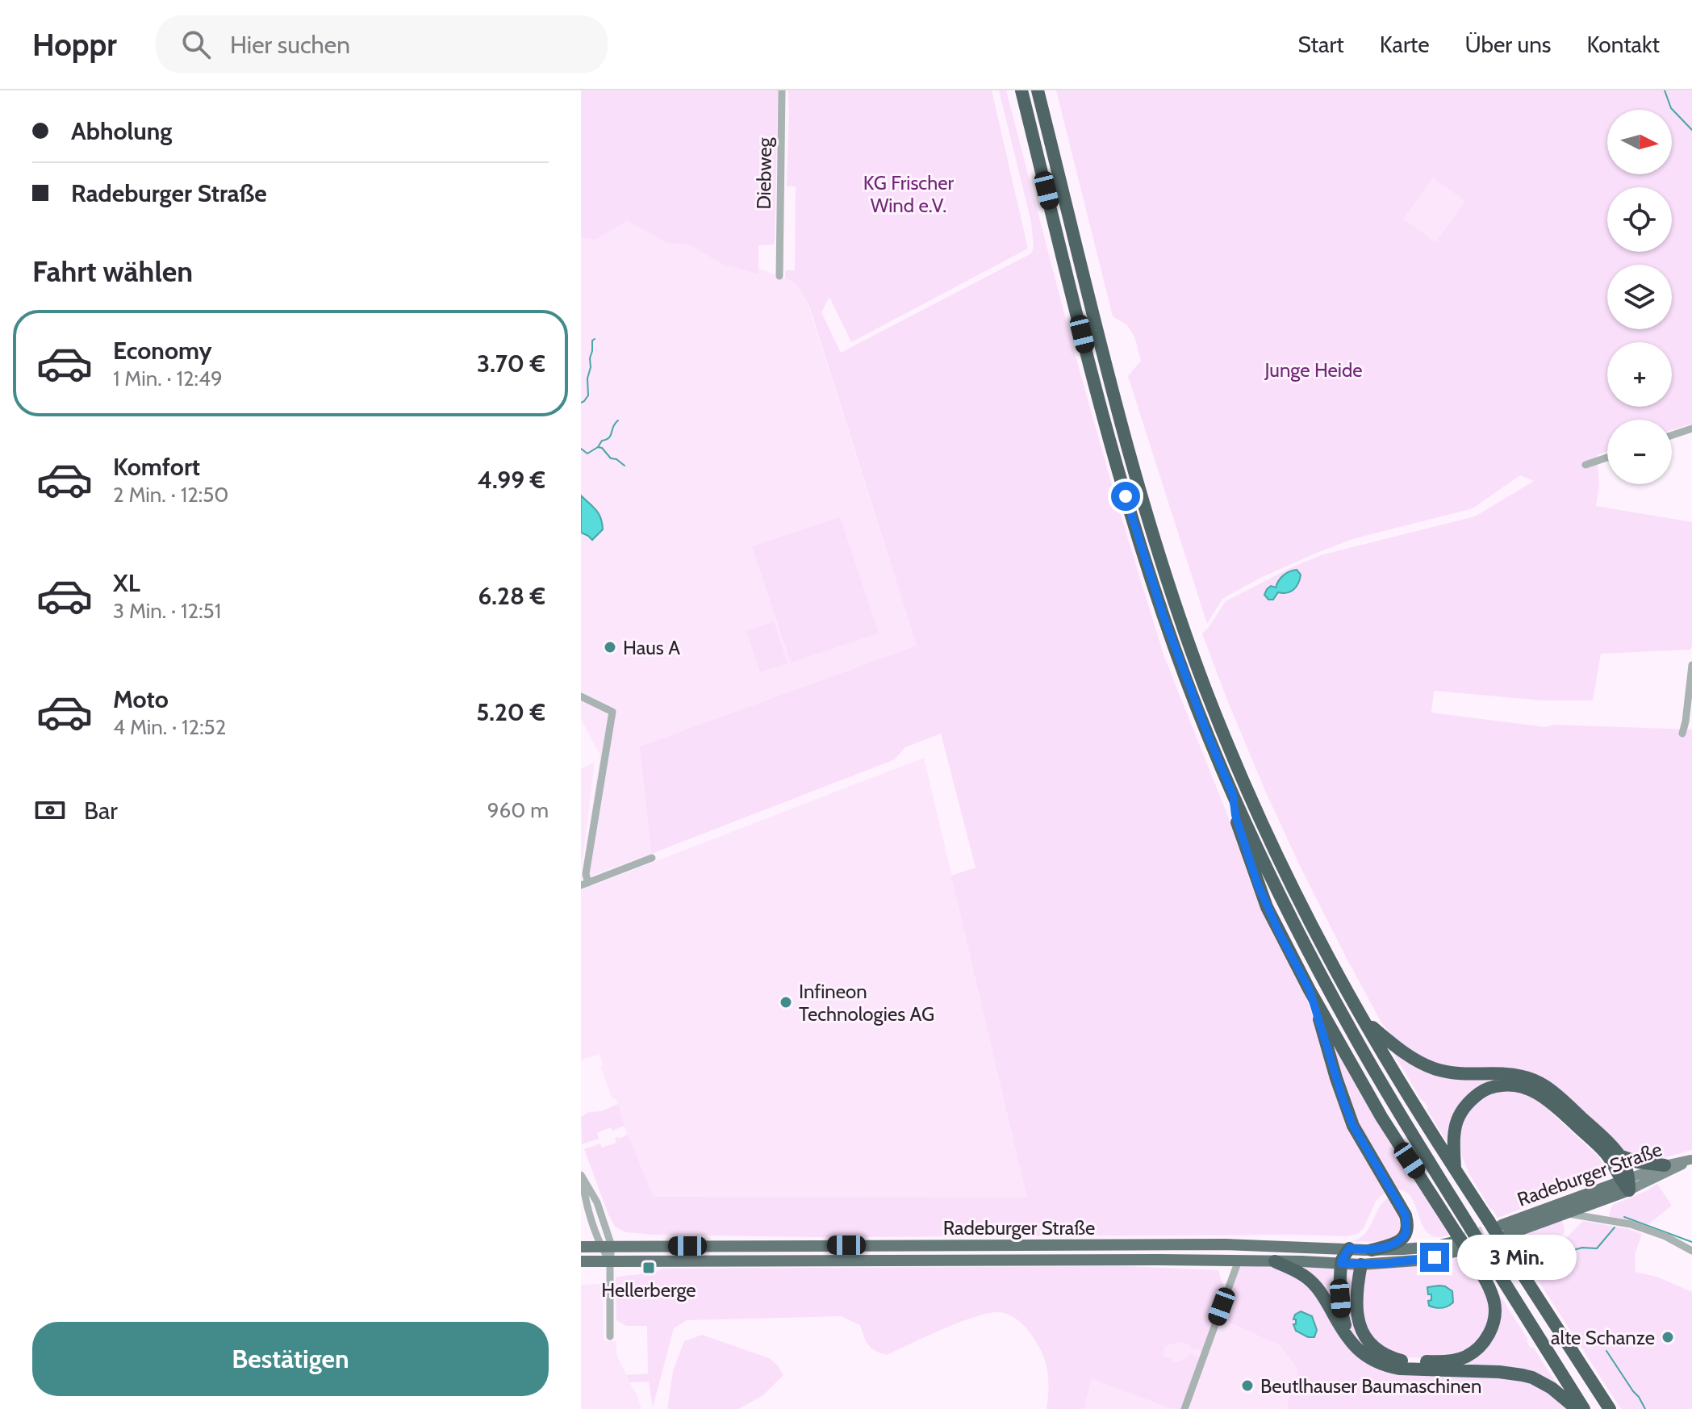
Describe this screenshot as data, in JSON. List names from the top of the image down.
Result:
{
  "streets": {
    "main road": ["Radeburger Straße"],
    "street": ["Diebweg"]
  },
  "parks": ["KG Frischer Wind e.V.", "Junge Heide"],
  "places": {
    "other": [
      "Haus A",
      "Infineon Technologies AG",
      "alte Schanze",
      "Beutlhauser Baumaschinen"
    ],
    "transit": ["Hellerberge"]
  },
  "north": "right",
  "page": {
    "header": "Hoppr",
    "search": "Hier suchen",
    "nav": [
      "Start",
      "Karte",
      "Über uns",
      "Kontakt"
    ],
    "banner": ["Abholung", "Radeburger Straße"],
    "map_buttons": ["+", "−"],
    "heading": "Fahrt wählen",
    "list": [
      {
        "name": "Economy",
        "note": "1 Min. · 12:49",
        "value": "3.70 €"
      },
      {
        "name": "Komfort",
        "note": "2 Min. · 12:50",
        "value": "4.99 €"
      },
      {
        "name": "XL",
        "note": "3 Min. · 12:51",
        "value": "6.28 €"
      },
      {
        "name": "Moto",
        "note": "4 Min. · 12:52",
        "value": "5.20 €"
      }
    ],
    "pay": ["Bar", "960 m"],
    "bubble": "3 Min.",
    "buttons": "Bestätigen"
  }
}
